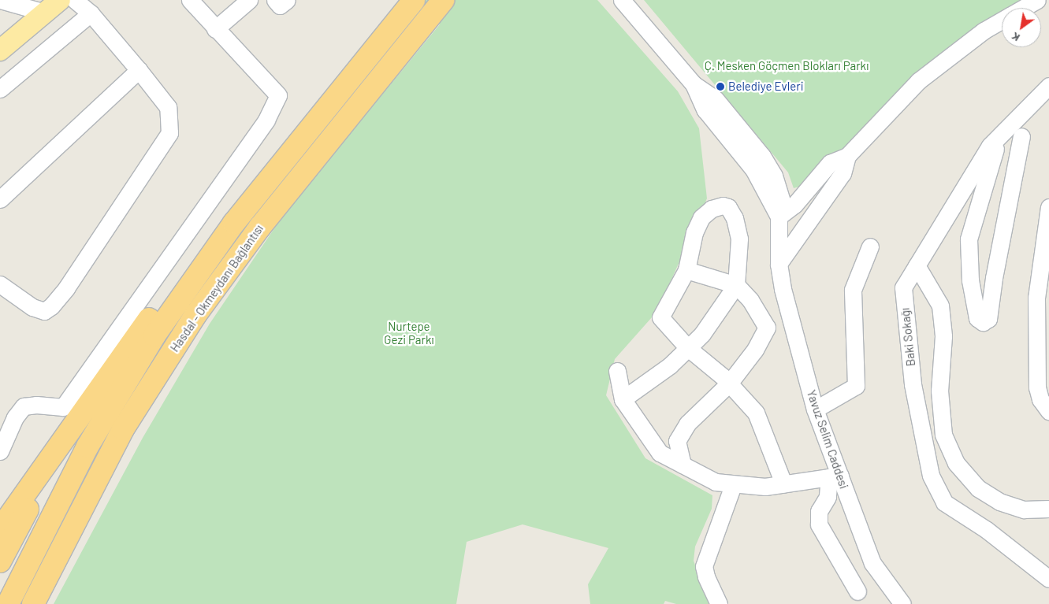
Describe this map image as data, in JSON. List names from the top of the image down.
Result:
{
  "streets": {
    "highway": ["Hasdal - Okmeydanı Bağlantısı"],
    "street": ["Baki Sokağı", "Yavuz Selim Caddesi"]
  },
  "parks": ["Ç. Mesken Göçmen Blokları Parkı", "Nurtepe Gezi Parkı"],
  "places": ["Belediye Evleri"],
  "north": "bottom left"
}
